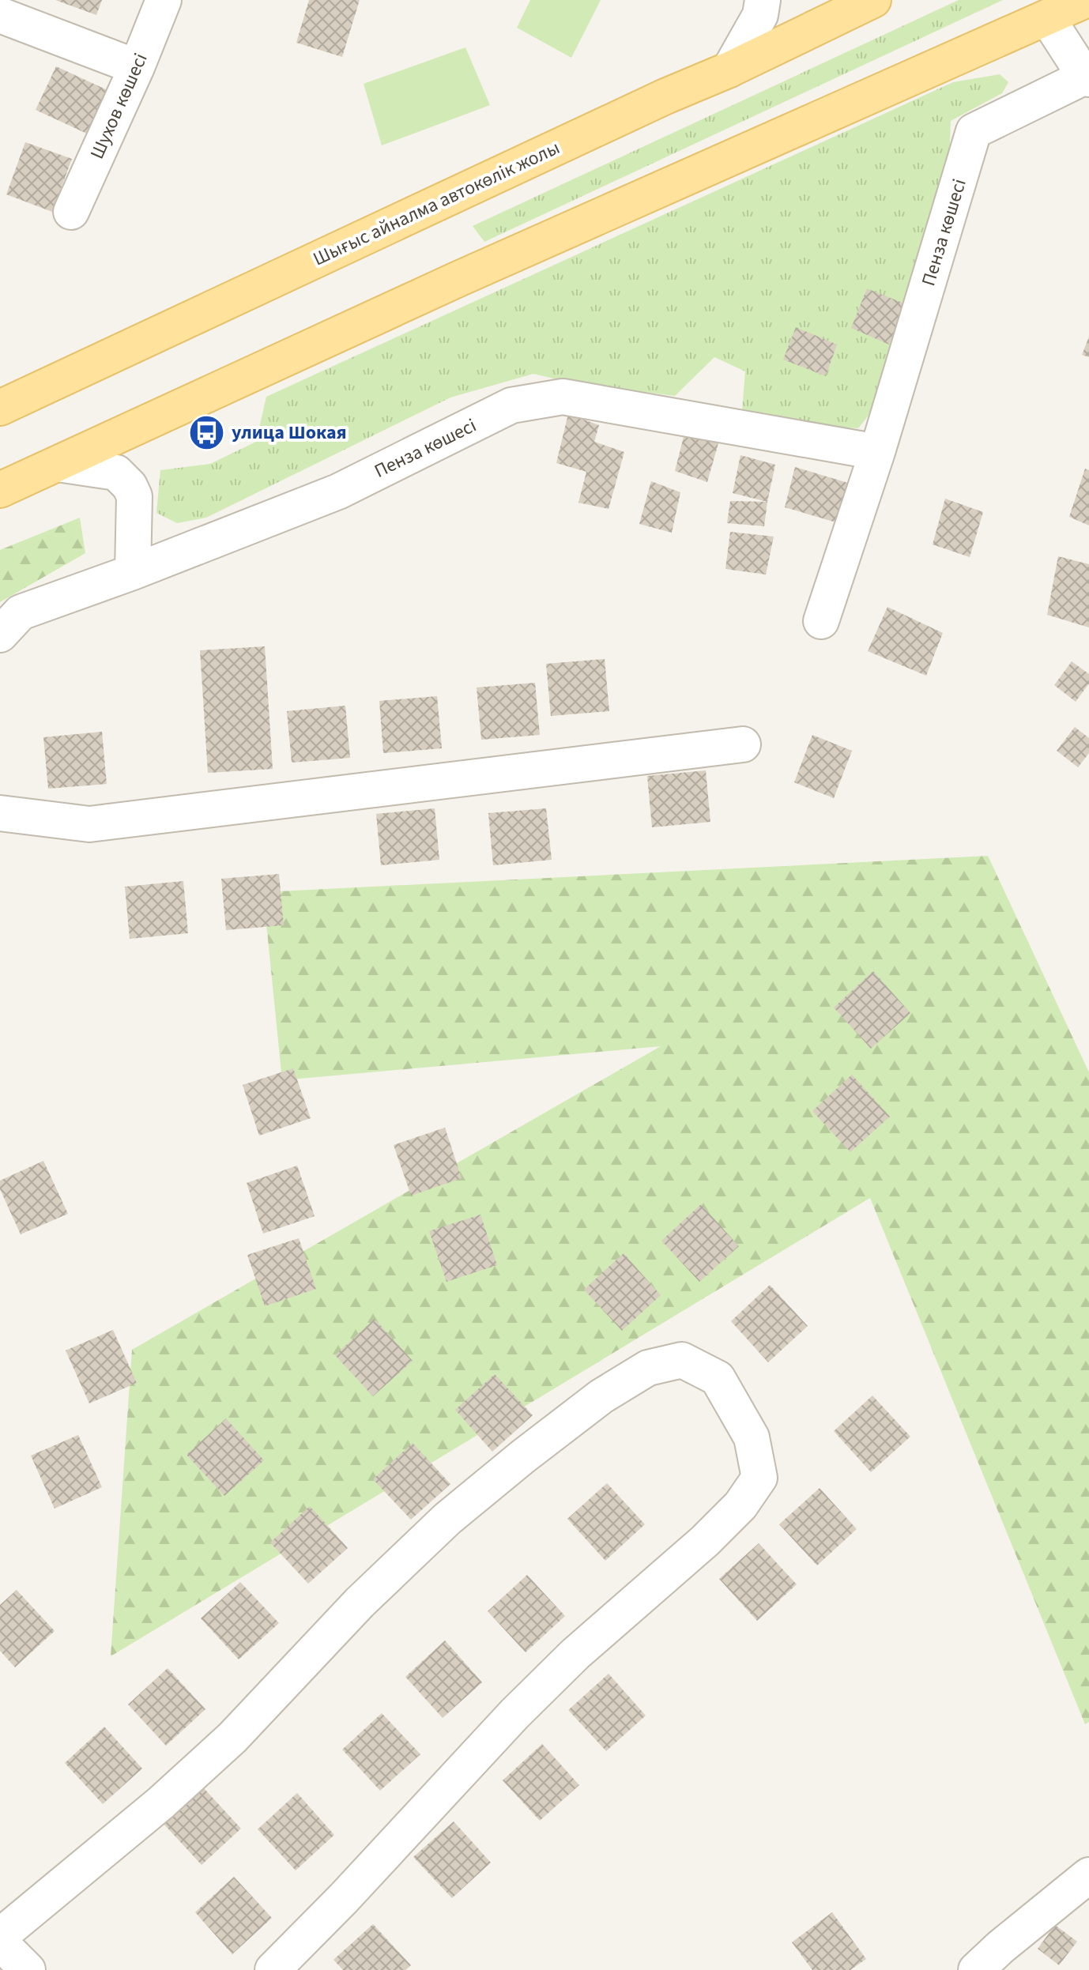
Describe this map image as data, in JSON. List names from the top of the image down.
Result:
{
  "streets": {
    "main road": ["Шығыс айналма автокөлік жолы"],
    "street": ["Шухов көшесі", "Пенза көшесі"]
  },
  "places": {
    "bus stop": ["улица Шокая"]
  }
}
